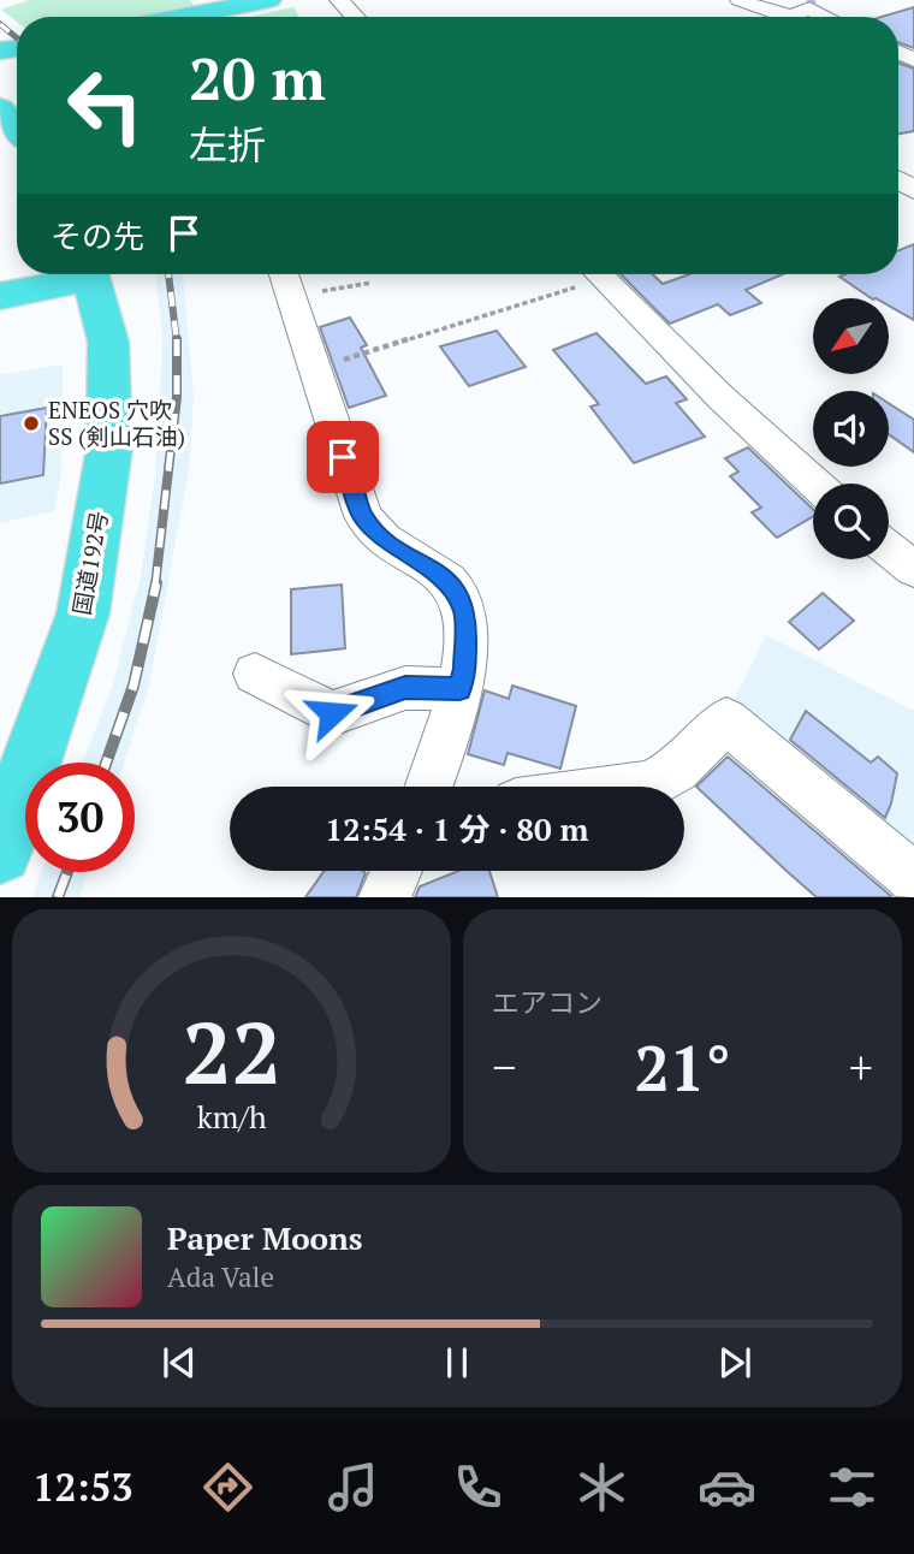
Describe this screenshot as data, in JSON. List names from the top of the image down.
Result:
{
  "streets": {
    "highway": ["国道192号"]
  },
  "places": ["ENEOS 穴吹 SS (剣山石油)"],
  "north": "bottom left",
  "page": {
    "turn": ["20 m", "左折"],
    "then": "その先",
    "limit": "30",
    "trip": "12:54 · 1 分 · 80 m",
    "tile": "エアコン",
    "heat": ["−", "21°", "+"],
    "song": ["Paper Moons", "Ada Vale"],
    "tabs": "12:53",
    "gauge": ["22", "km/h"]
  }
}
